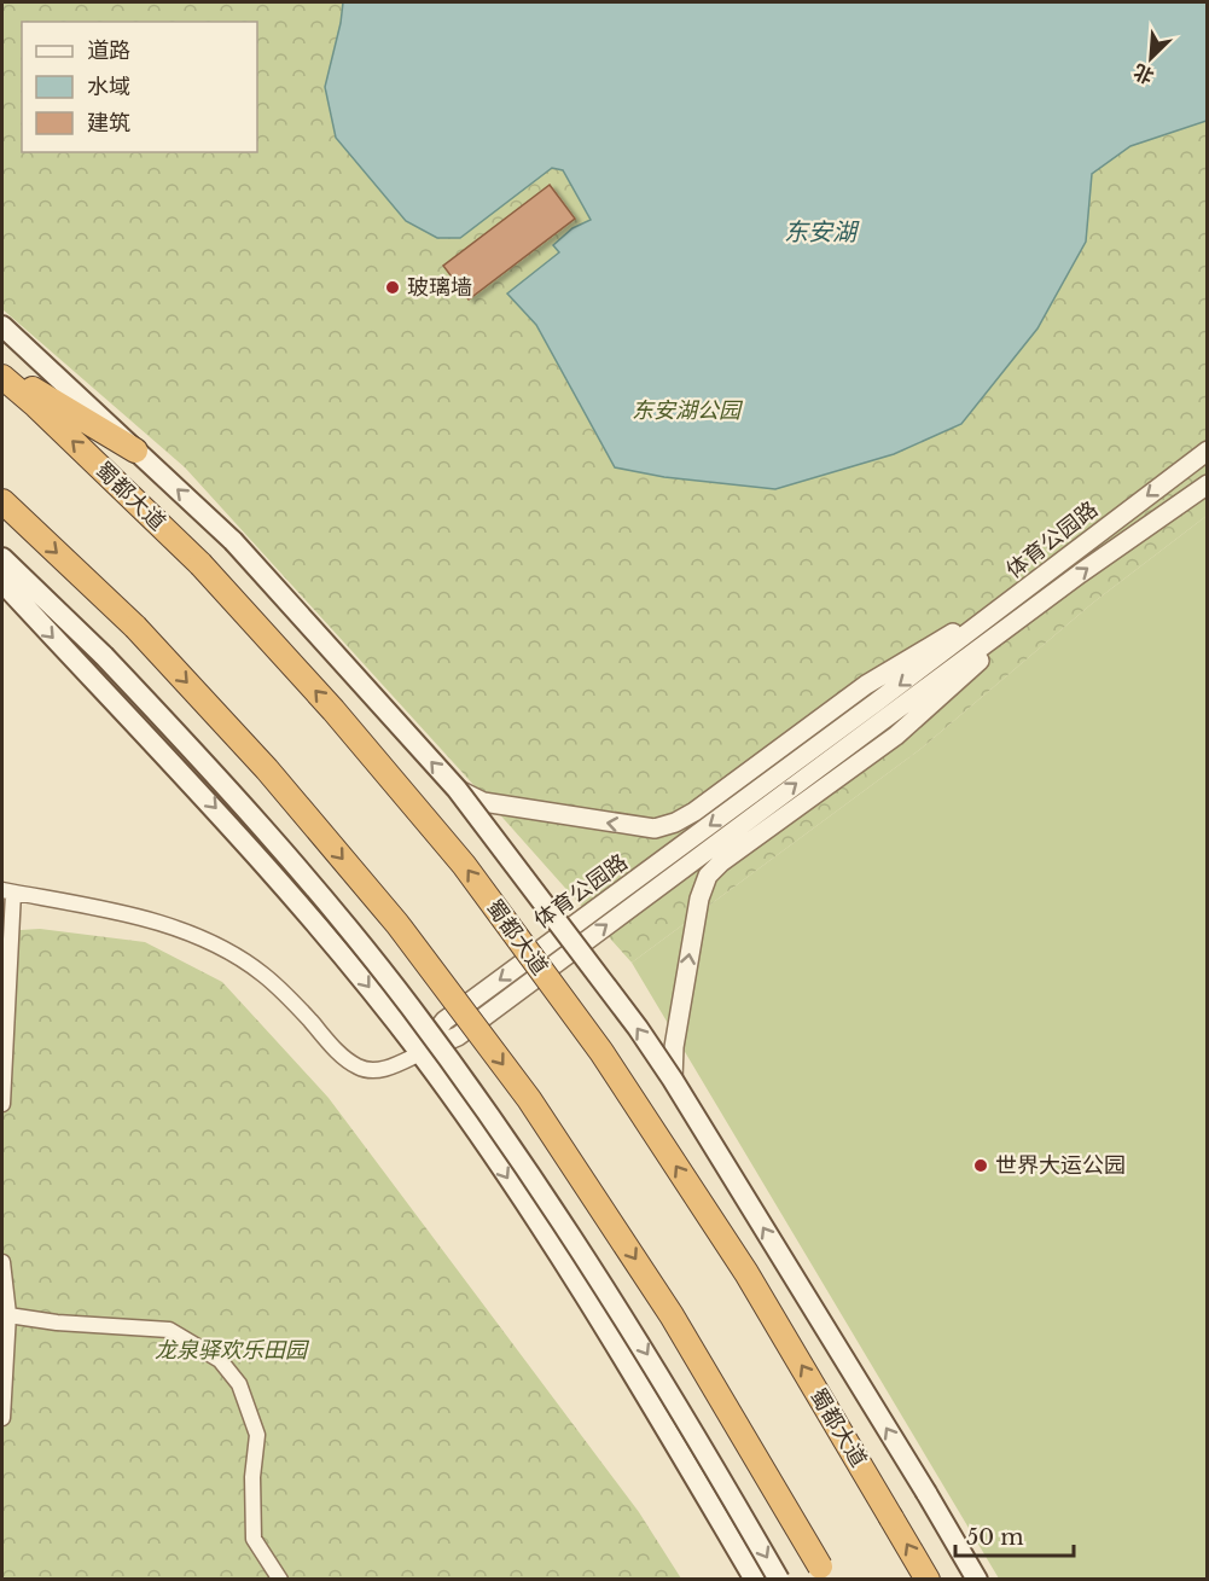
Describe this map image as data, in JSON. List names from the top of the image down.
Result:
{
  "streets": {
    "highway": ["蜀都大道"],
    "street": ["体育公园路"]
  },
  "water": ["东安湖"],
  "parks": ["东安湖公园", "龙泉驿欢乐田园"],
  "places": ["玻璃墙", "世界大运公园"],
  "legend": ["道路", "水域", "建筑"],
  "scale_bar": "50 m",
  "north": "bottom left"
}
